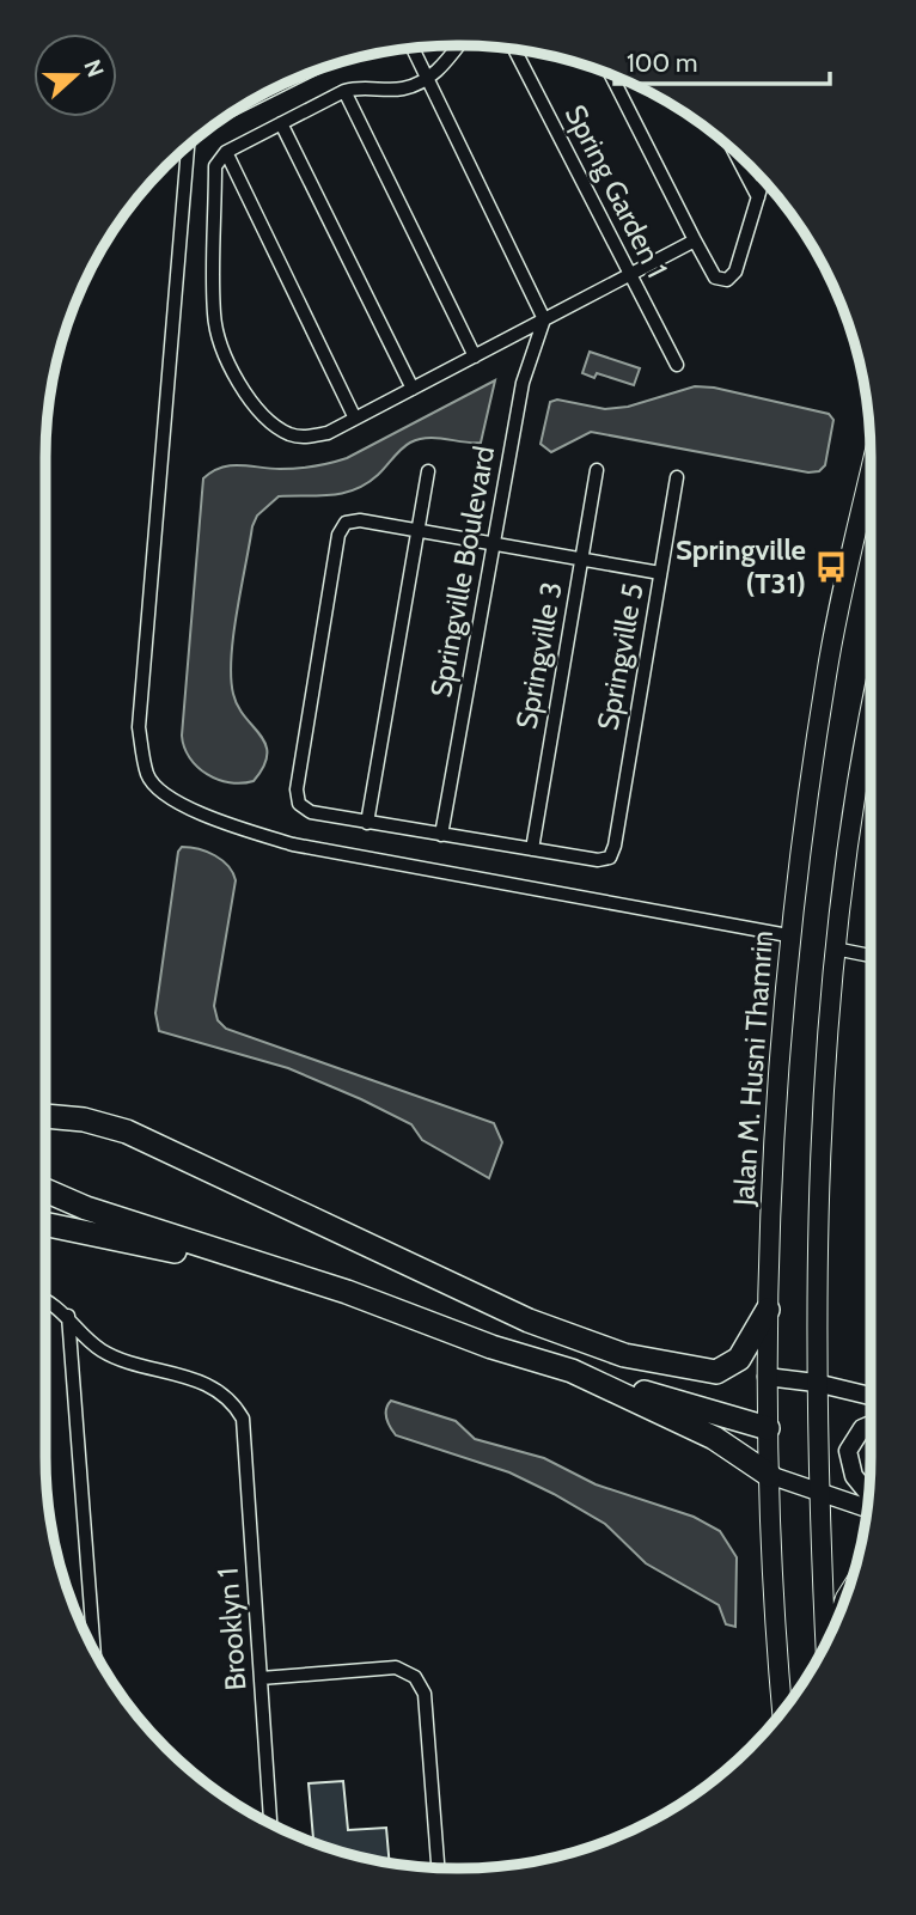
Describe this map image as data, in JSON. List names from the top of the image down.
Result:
{
  "streets": {
    "main road": ["Jalan M. Husni Thamrin"],
    "street": [
      "Spring Garden 1",
      "Springville Boulevard",
      "Springville 3",
      "Springville 5",
      "Brooklyn 1"
    ]
  },
  "crossings": [
    ["Springville 3", "Springville 5"]
  ],
  "places": {
    "bus stop": ["Springville (T31)"]
  },
  "scale_bar": "100 m",
  "north": "right"
}
